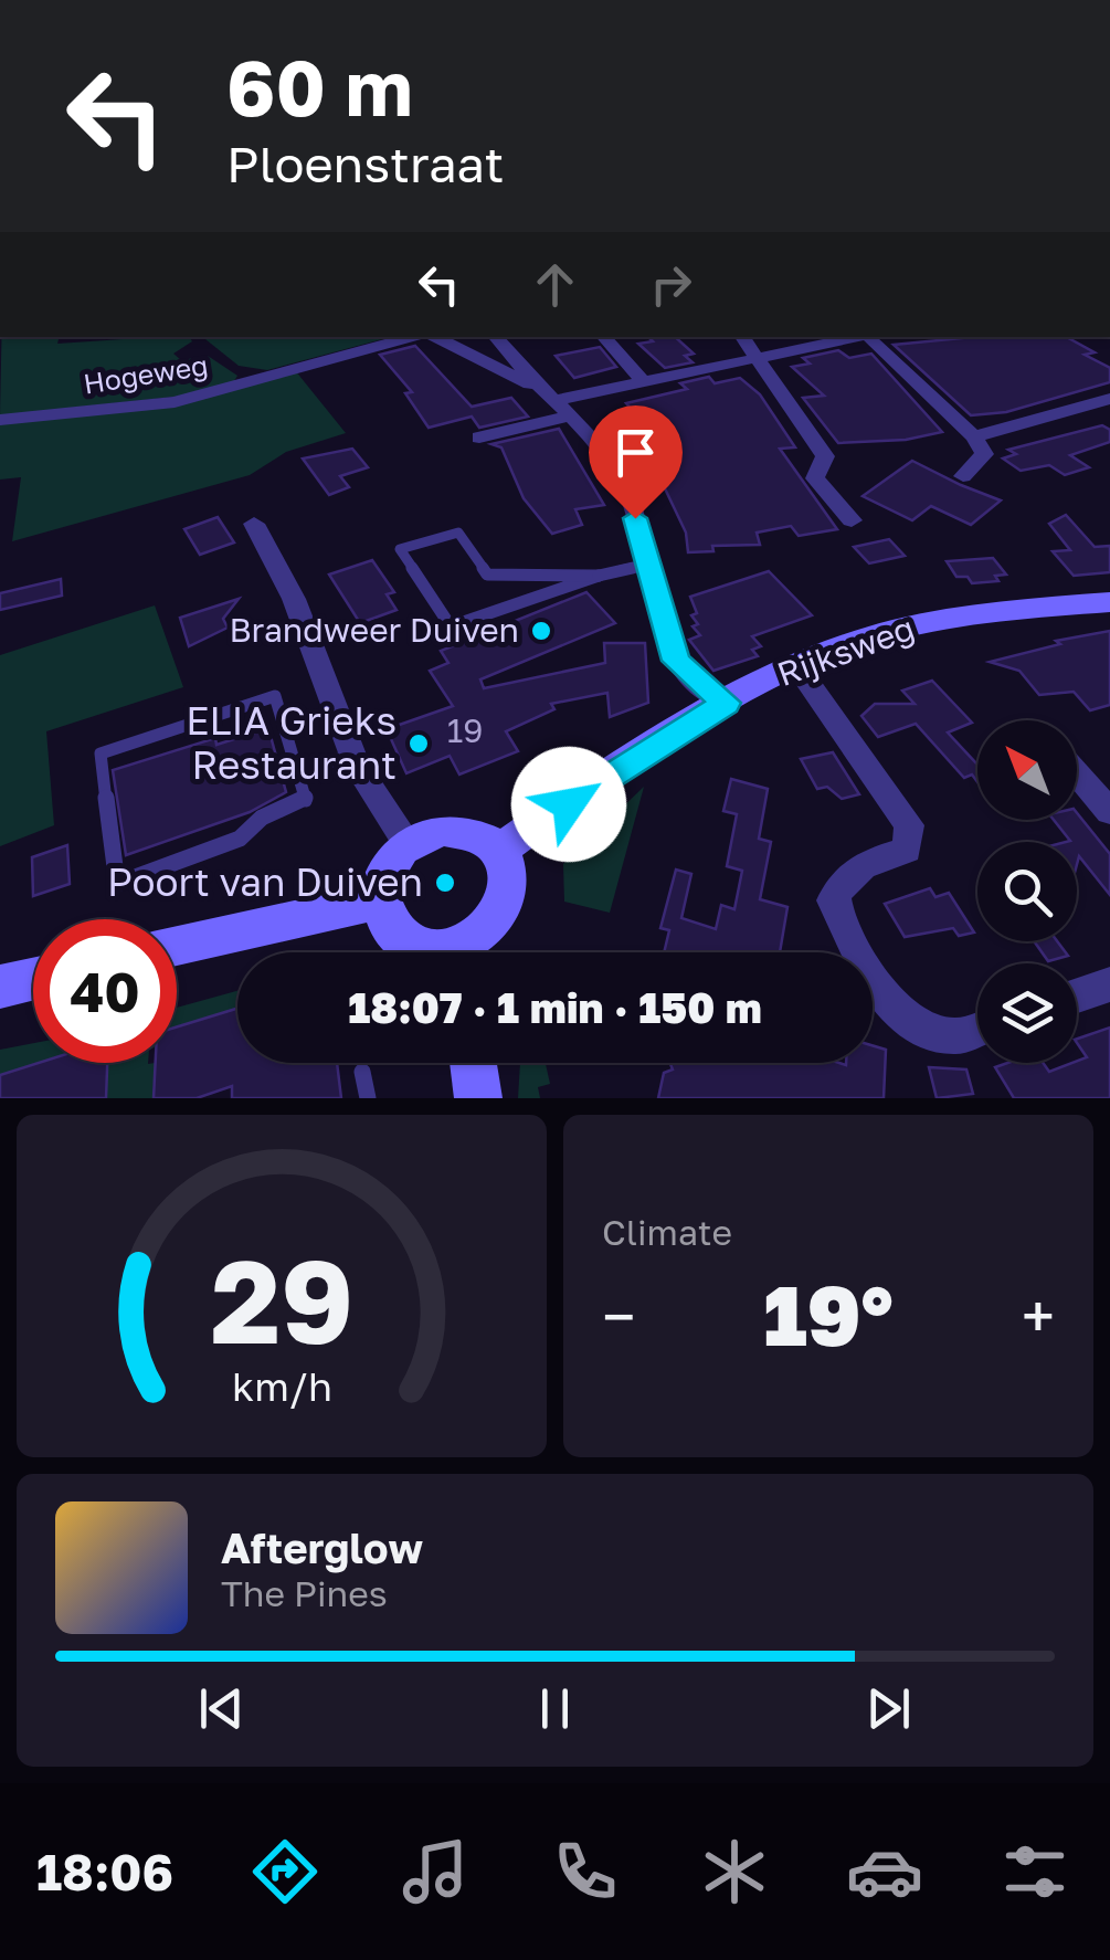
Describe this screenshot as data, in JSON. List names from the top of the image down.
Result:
{
  "streets": {
    "street": ["Hogeweg", "Rijksweg"]
  },
  "places": ["Brandweer Duiven", "ELIA Grieks Restaurant", "Poort van Duiven"],
  "house_numbers": ["19"],
  "north": "top left",
  "page": {
    "turn": ["60 m", "Ploenstraat"],
    "limit": "40",
    "trip": "18:07 · 1 min · 150 m",
    "tile": "Climate",
    "heat": ["−", "19°", "+"],
    "song": ["Afterglow", "The Pines"],
    "tabs": "18:06",
    "gauge": ["29", "km/h"]
  }
}
